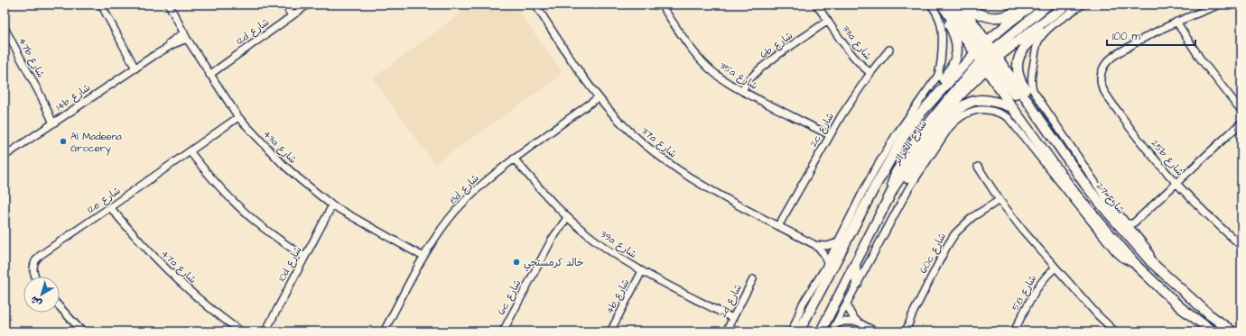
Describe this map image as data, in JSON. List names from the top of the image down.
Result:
{
  "streets": {
    "main road": ["شارع الجزائر", "شارع 27"],
    "street": [
      "12d شارع",
      "33a شارع",
      "6b شارع",
      "47b شارع",
      "35a شارع",
      "14b شارع",
      "2c شارع",
      "37a شارع",
      "43a شارع",
      "25b شارع",
      "8d شارع",
      "12e شارع",
      "39a شارع",
      "60c شارع",
      "10d شارع",
      "47a شارع",
      "شارع 58",
      "4b شارع",
      "6c شارع",
      "2d شارع"
    ]
  },
  "crossings": [
    ["12d شارع", "43a شارع"],
    ["33a شارع", "6b شارع"],
    ["33a شارع", "2c شارع"],
    ["6b شارع", "35a شارع"],
    ["47b شارع", "14b شارع"],
    ["35a شارع", "2c شارع"],
    ["14b شارع", "43a شارع"],
    ["2c شارع", "37a شارع"],
    ["37a شارع", "8d شارع"],
    ["شارع الجزائر", "شارع 27"],
    ["43a شارع", "8d شارع"],
    ["43a شارع", "12e شارع"],
    ["43a شارع", "10d شارع"],
    ["8d شارع", "39a شارع"],
    ["12e شارع", "47a شارع"],
    ["39a شارع", "4b شارع"],
    ["39a شارع", "6c شارع"],
    ["39a شارع", "2d شارع"]
  ],
  "places": ["Al Madeena Grocery", "خالد كرمستجي"],
  "scale_bar": "100 m",
  "north": "bottom left"
}
